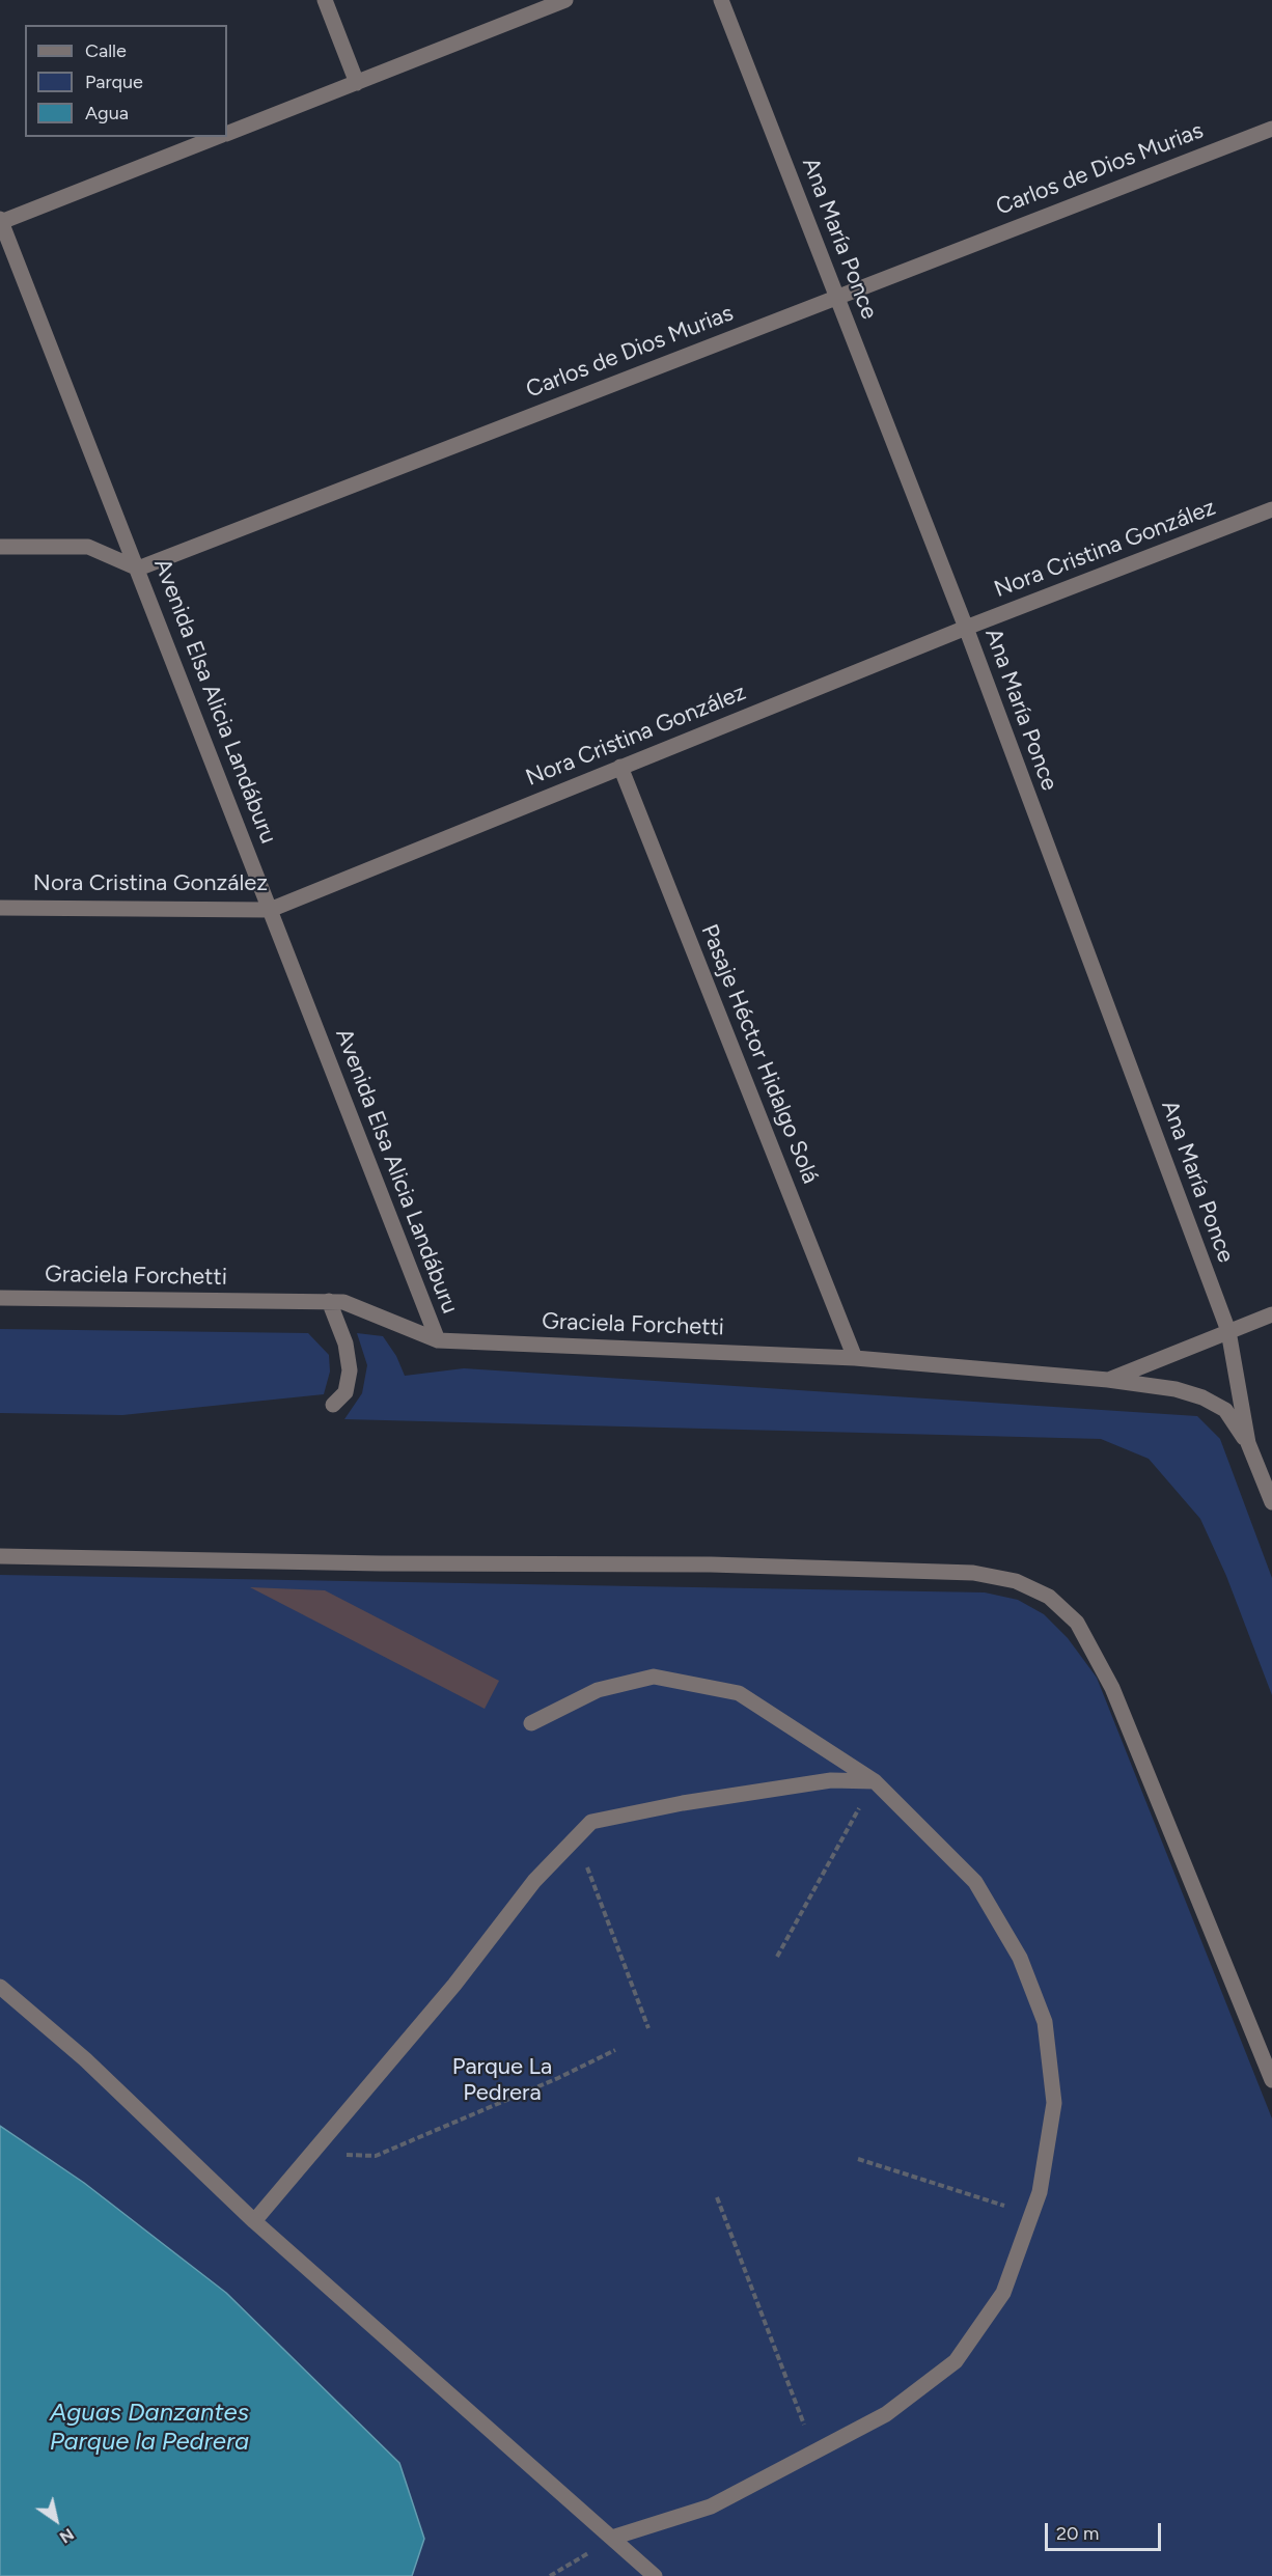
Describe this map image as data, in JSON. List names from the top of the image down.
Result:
{
  "streets": {
    "street": [
      "Carlos de Dios Murias",
      "Ana María Ponce",
      "Nora Cristina González",
      "Avenida Elsa Alicia Landáburu",
      "Pasaje Héctor Hidalgo Solá",
      "Graciela Forchetti"
    ]
  },
  "crossings": [
    ["Carlos de Dios Murias", "Ana María Ponce"],
    ["Carlos de Dios Murias", "Avenida Elsa Alicia Landáburu"],
    ["Ana María Ponce", "Nora Cristina González"],
    ["Ana María Ponce", "Graciela Forchetti"],
    ["Nora Cristina González", "Avenida Elsa Alicia Landáburu"],
    ["Nora Cristina González", "Pasaje Héctor Hidalgo Solá"],
    ["Avenida Elsa Alicia Landáburu", "Graciela Forchetti"],
    ["Pasaje Héctor Hidalgo Solá", "Graciela Forchetti"]
  ],
  "water": ["Aguas Danzantes Parque la Pedrera"],
  "parks": ["Parque La Pedrera"],
  "legend": ["Calle", "Parque", "Agua"],
  "scale_bar": "20 m",
  "north": "bottom right"
}
